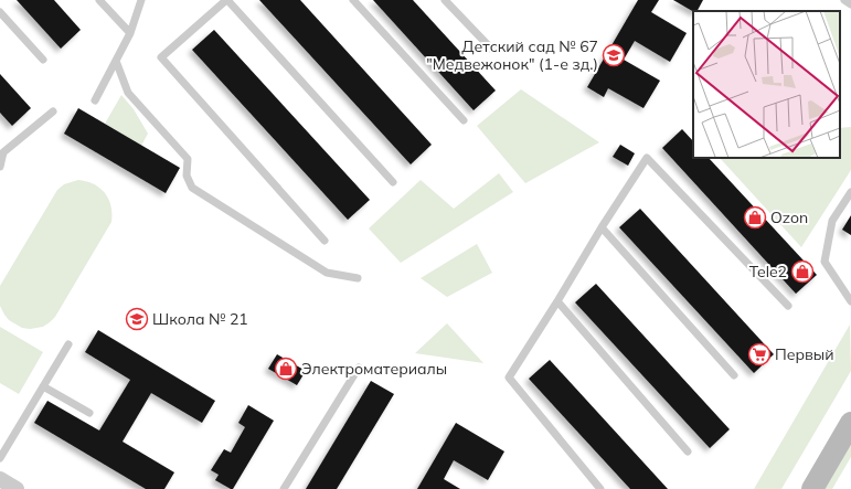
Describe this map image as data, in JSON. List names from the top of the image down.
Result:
{
  "places": {
    "school or university": ["Детский сад № 67 \"Медвежонок\" (1-е зд.)", "Школа № 21"],
    "shop": ["Ozon", "Tele2", "Электроматериалы"],
    "supermarket": ["Первый"]
  }
}
